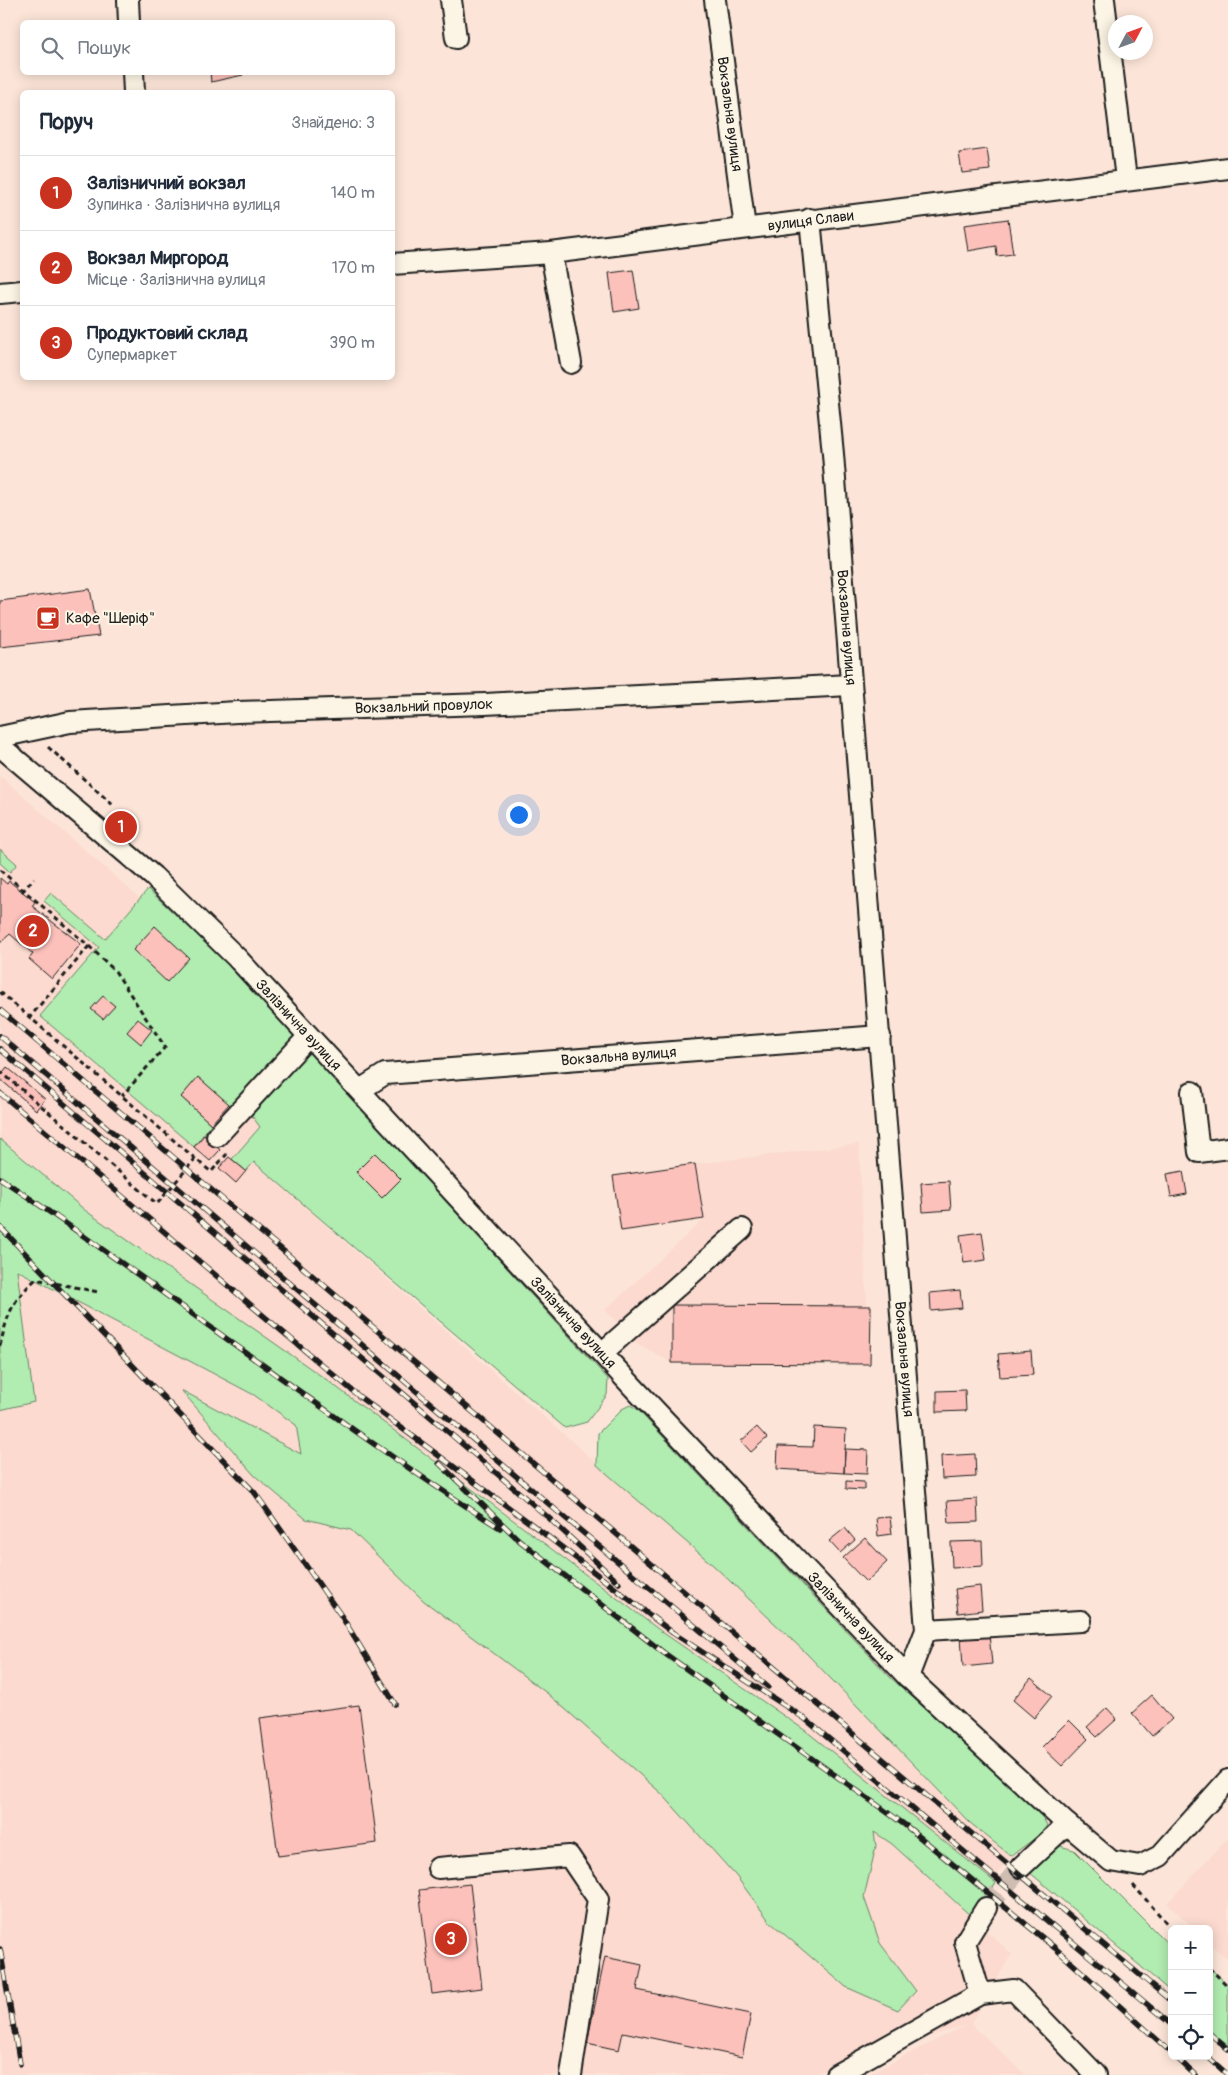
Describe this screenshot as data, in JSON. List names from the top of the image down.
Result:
{
  "streets": {
    "street": [
      "Вокзальна вулиця",
      "вулиця Слави",
      "Вокзальний провулок",
      "Залізнична вулиця"
    ]
  },
  "crossings": [
    ["Вокзальна вулиця", "вулиця Слави"],
    ["Вокзальна вулиця", "Вокзальний провулок"],
    ["Вокзальна вулиця", "Залізнична вулиця"]
  ],
  "places": {
    "cafe": ["Кафе \"Шеріф\""]
  },
  "north": "top right",
  "page": {
    "search": "Пошук",
    "heading": ["Поруч", "Знайдено: 3"],
    "list": [
      {
        "mark": "1",
        "name": "Залізничний вокзал",
        "note": "Зупинка · Залізнична вулиця",
        "value": "140 m"
      },
      {
        "mark": "2",
        "name": "Вокзал Миргород",
        "note": "Місце · Залізнична вулиця",
        "value": "170 m"
      },
      {
        "mark": "3",
        "name": "Продуктовий склад",
        "note": "Супермаркет",
        "value": "390 m"
      }
    ],
    "pins": ["1", "2", "3"],
    "map_buttons": ["+", "−"]
  }
}
